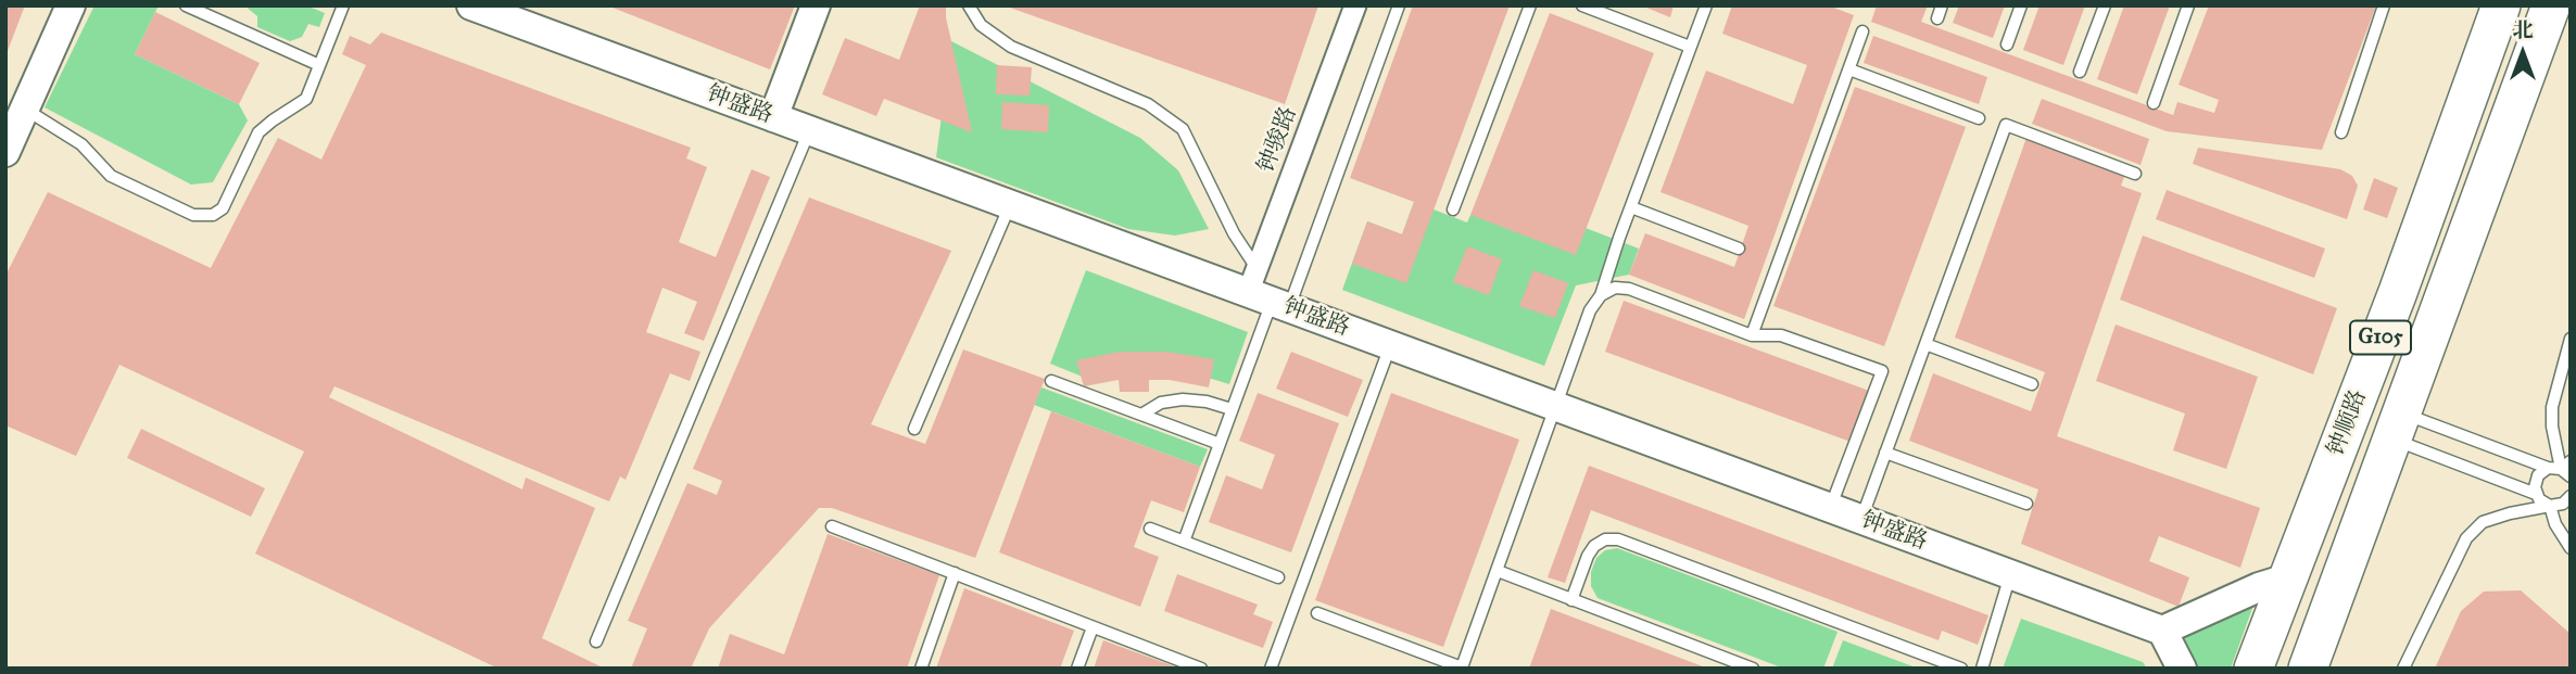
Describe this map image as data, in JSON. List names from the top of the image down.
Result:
{
  "streets": {
    "highway": ["G105", "钟顺路"],
    "street": ["钟盛路", "钟骏路"]
  },
  "crossings": [
    ["钟盛路", "钟骏路"]
  ],
  "north": "top"
}
